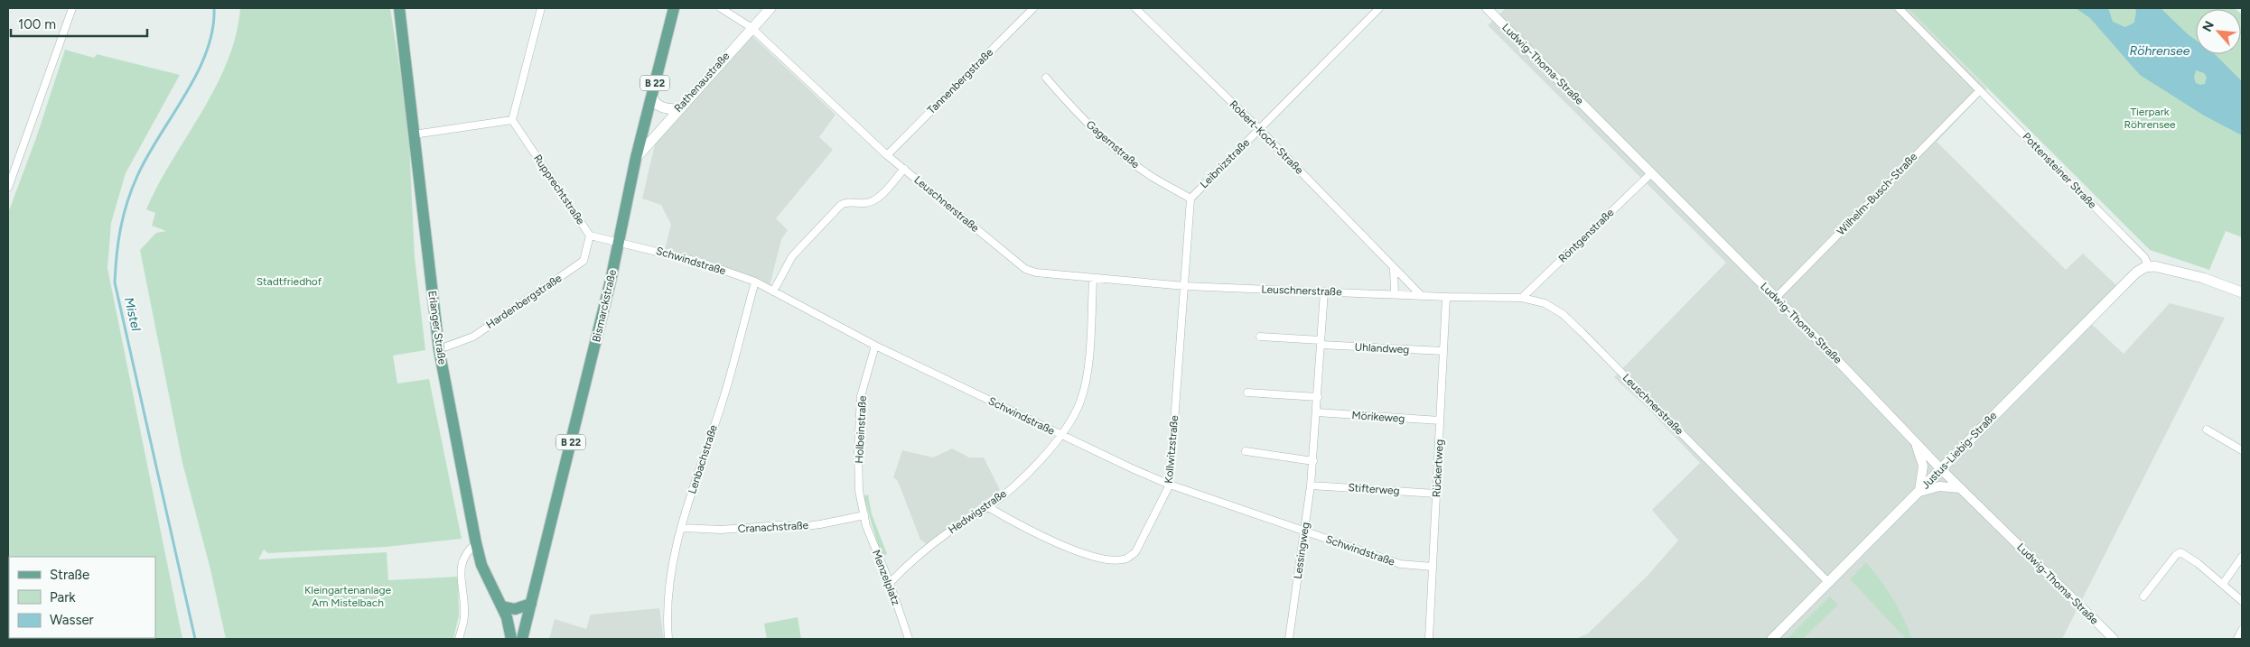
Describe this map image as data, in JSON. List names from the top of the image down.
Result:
{
  "streets": {
    "main road": [
      "Rathenaustraße",
      "B 22",
      "Bismarckstraße",
      "Erlanger Straße",
      "Justus-Liebig-Straße"
    ],
    "street": [
      "Ludwig-Thoma-Straße",
      "Tannenbergstraße",
      "Robert-Koch-Straße",
      "Gagernstraße",
      "Leibnizstraße",
      "Pottensteiner Straße",
      "Rupprechtstraße",
      "Wilhelm-Busch-Straße",
      "Leuschnerstraße",
      "Röntgenstraße",
      "Schwindstraße",
      "Hardenbergstraße",
      "Uhlandweg",
      "Mörikeweg",
      "Holbeinstraße",
      "Kollwitzstraße",
      "Lenbachstraße",
      "Rückertweg",
      "Stifterweg",
      "Hedwigstraße",
      "Cranachstraße",
      "Lessingweg",
      "Menzelplatz"
    ]
  },
  "crossings": [
    ["Ludwig-Thoma-Straße", "Wilhelm-Busch-Straße"],
    ["Ludwig-Thoma-Straße", "Röntgenstraße"],
    ["Ludwig-Thoma-Straße", "Justus-Liebig-Straße"],
    ["Tannenbergstraße", "Leuschnerstraße"],
    ["Rathenaustraße", "Leuschnerstraße"],
    ["Rathenaustraße", "Bismarckstraße"],
    ["B 22", "Bismarckstraße"],
    ["Robert-Koch-Straße", "Leibnizstraße"],
    ["Robert-Koch-Straße", "Leuschnerstraße"],
    ["Gagernstraße", "Leibnizstraße"],
    ["Leibnizstraße", "Leuschnerstraße"],
    ["Leibnizstraße", "Kollwitzstraße"],
    ["Pottensteiner Straße", "Wilhelm-Busch-Straße"],
    ["Pottensteiner Straße", "Justus-Liebig-Straße"],
    ["Rupprechtstraße", "Schwindstraße"],
    ["Rupprechtstraße", "Hardenbergstraße"],
    ["Rupprechtstraße", "Bismarckstraße"],
    ["Leuschnerstraße", "Röntgenstraße"],
    ["Leuschnerstraße", "Kollwitzstraße"],
    ["Leuschnerstraße", "Justus-Liebig-Straße"],
    ["Leuschnerstraße", "Rückertweg"],
    ["Leuschnerstraße", "Hedwigstraße"],
    ["Leuschnerstraße", "Lessingweg"],
    ["Schwindstraße", "Bismarckstraße"],
    ["Schwindstraße", "Holbeinstraße"],
    ["Schwindstraße", "Kollwitzstraße"],
    ["Schwindstraße", "Lenbachstraße"],
    ["Schwindstraße", "Rückertweg"],
    ["Schwindstraße", "Hedwigstraße"],
    ["Schwindstraße", "Lessingweg"],
    ["Hardenbergstraße", "Erlanger Straße"],
    ["Uhlandweg", "Rückertweg"],
    ["Uhlandweg", "Lessingweg"],
    ["Mörikeweg", "Rückertweg"],
    ["Mörikeweg", "Lessingweg"],
    ["Holbeinstraße", "Cranachstraße"],
    ["Holbeinstraße", "Menzelplatz"],
    ["Kollwitzstraße", "Hedwigstraße"],
    ["Lenbachstraße", "Cranachstraße"],
    ["Rückertweg", "Stifterweg"],
    ["Stifterweg", "Lessingweg"],
    ["Hedwigstraße", "Menzelplatz"],
    ["Cranachstraße", "Menzelplatz"]
  ],
  "water": ["Röhrensee", "Mistel"],
  "parks": ["Tierpark Röhrensee", "Stadtfriedhof", "Kleingartenanlage Am Mistelbach"],
  "legend": ["Straße", "Park", "Wasser"],
  "scale_bar": "100 m",
  "north": "top left"
}
